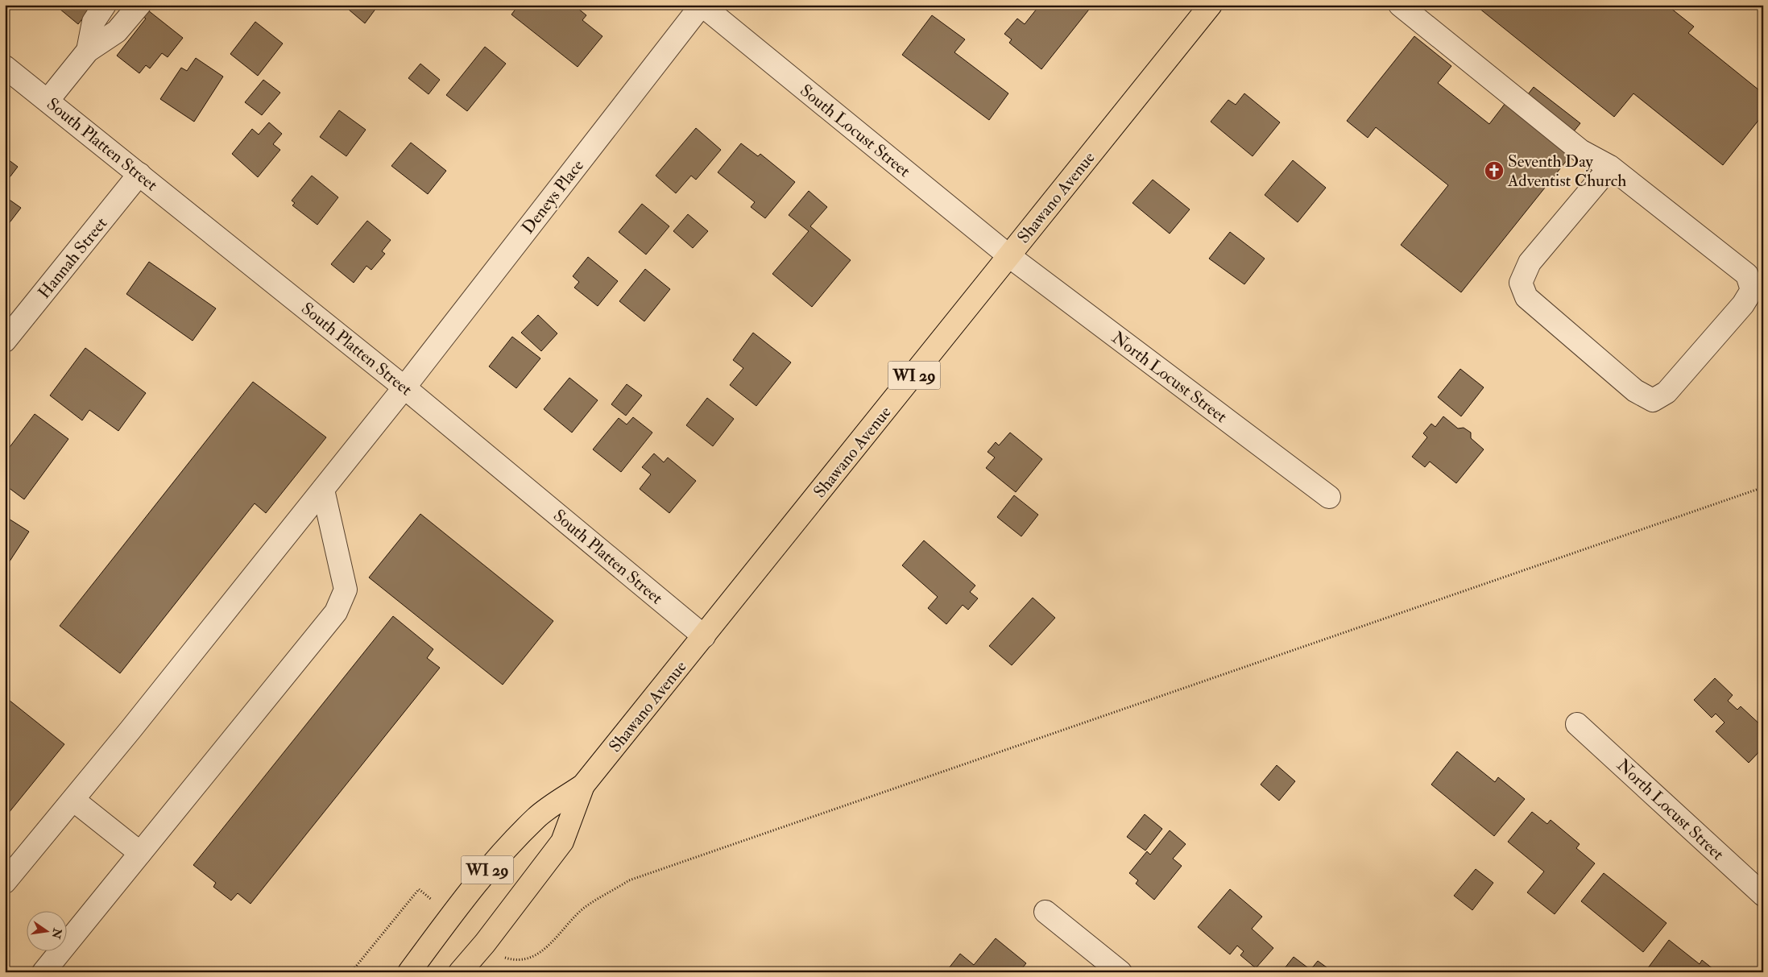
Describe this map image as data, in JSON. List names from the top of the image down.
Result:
{
  "streets": {
    "main road": ["Shawano Avenue", "WI 29"],
    "street": [
      "South Locust Street",
      "South Platten Street",
      "Deneys Place",
      "Hannah Street",
      "North Locust Street"
    ]
  },
  "crossings": [
    ["South Locust Street", "Deneys Place"],
    ["South Locust Street", "Shawano Avenue"],
    ["South Locust Street", "North Locust Street"],
    ["South Platten Street", "Deneys Place"],
    ["South Platten Street", "Shawano Avenue"],
    ["South Platten Street", "Hannah Street"],
    ["Shawano Avenue", "North Locust Street"]
  ],
  "places": {
    "church": ["Seventh Day Adventist Church"]
  },
  "north": "right"
}
